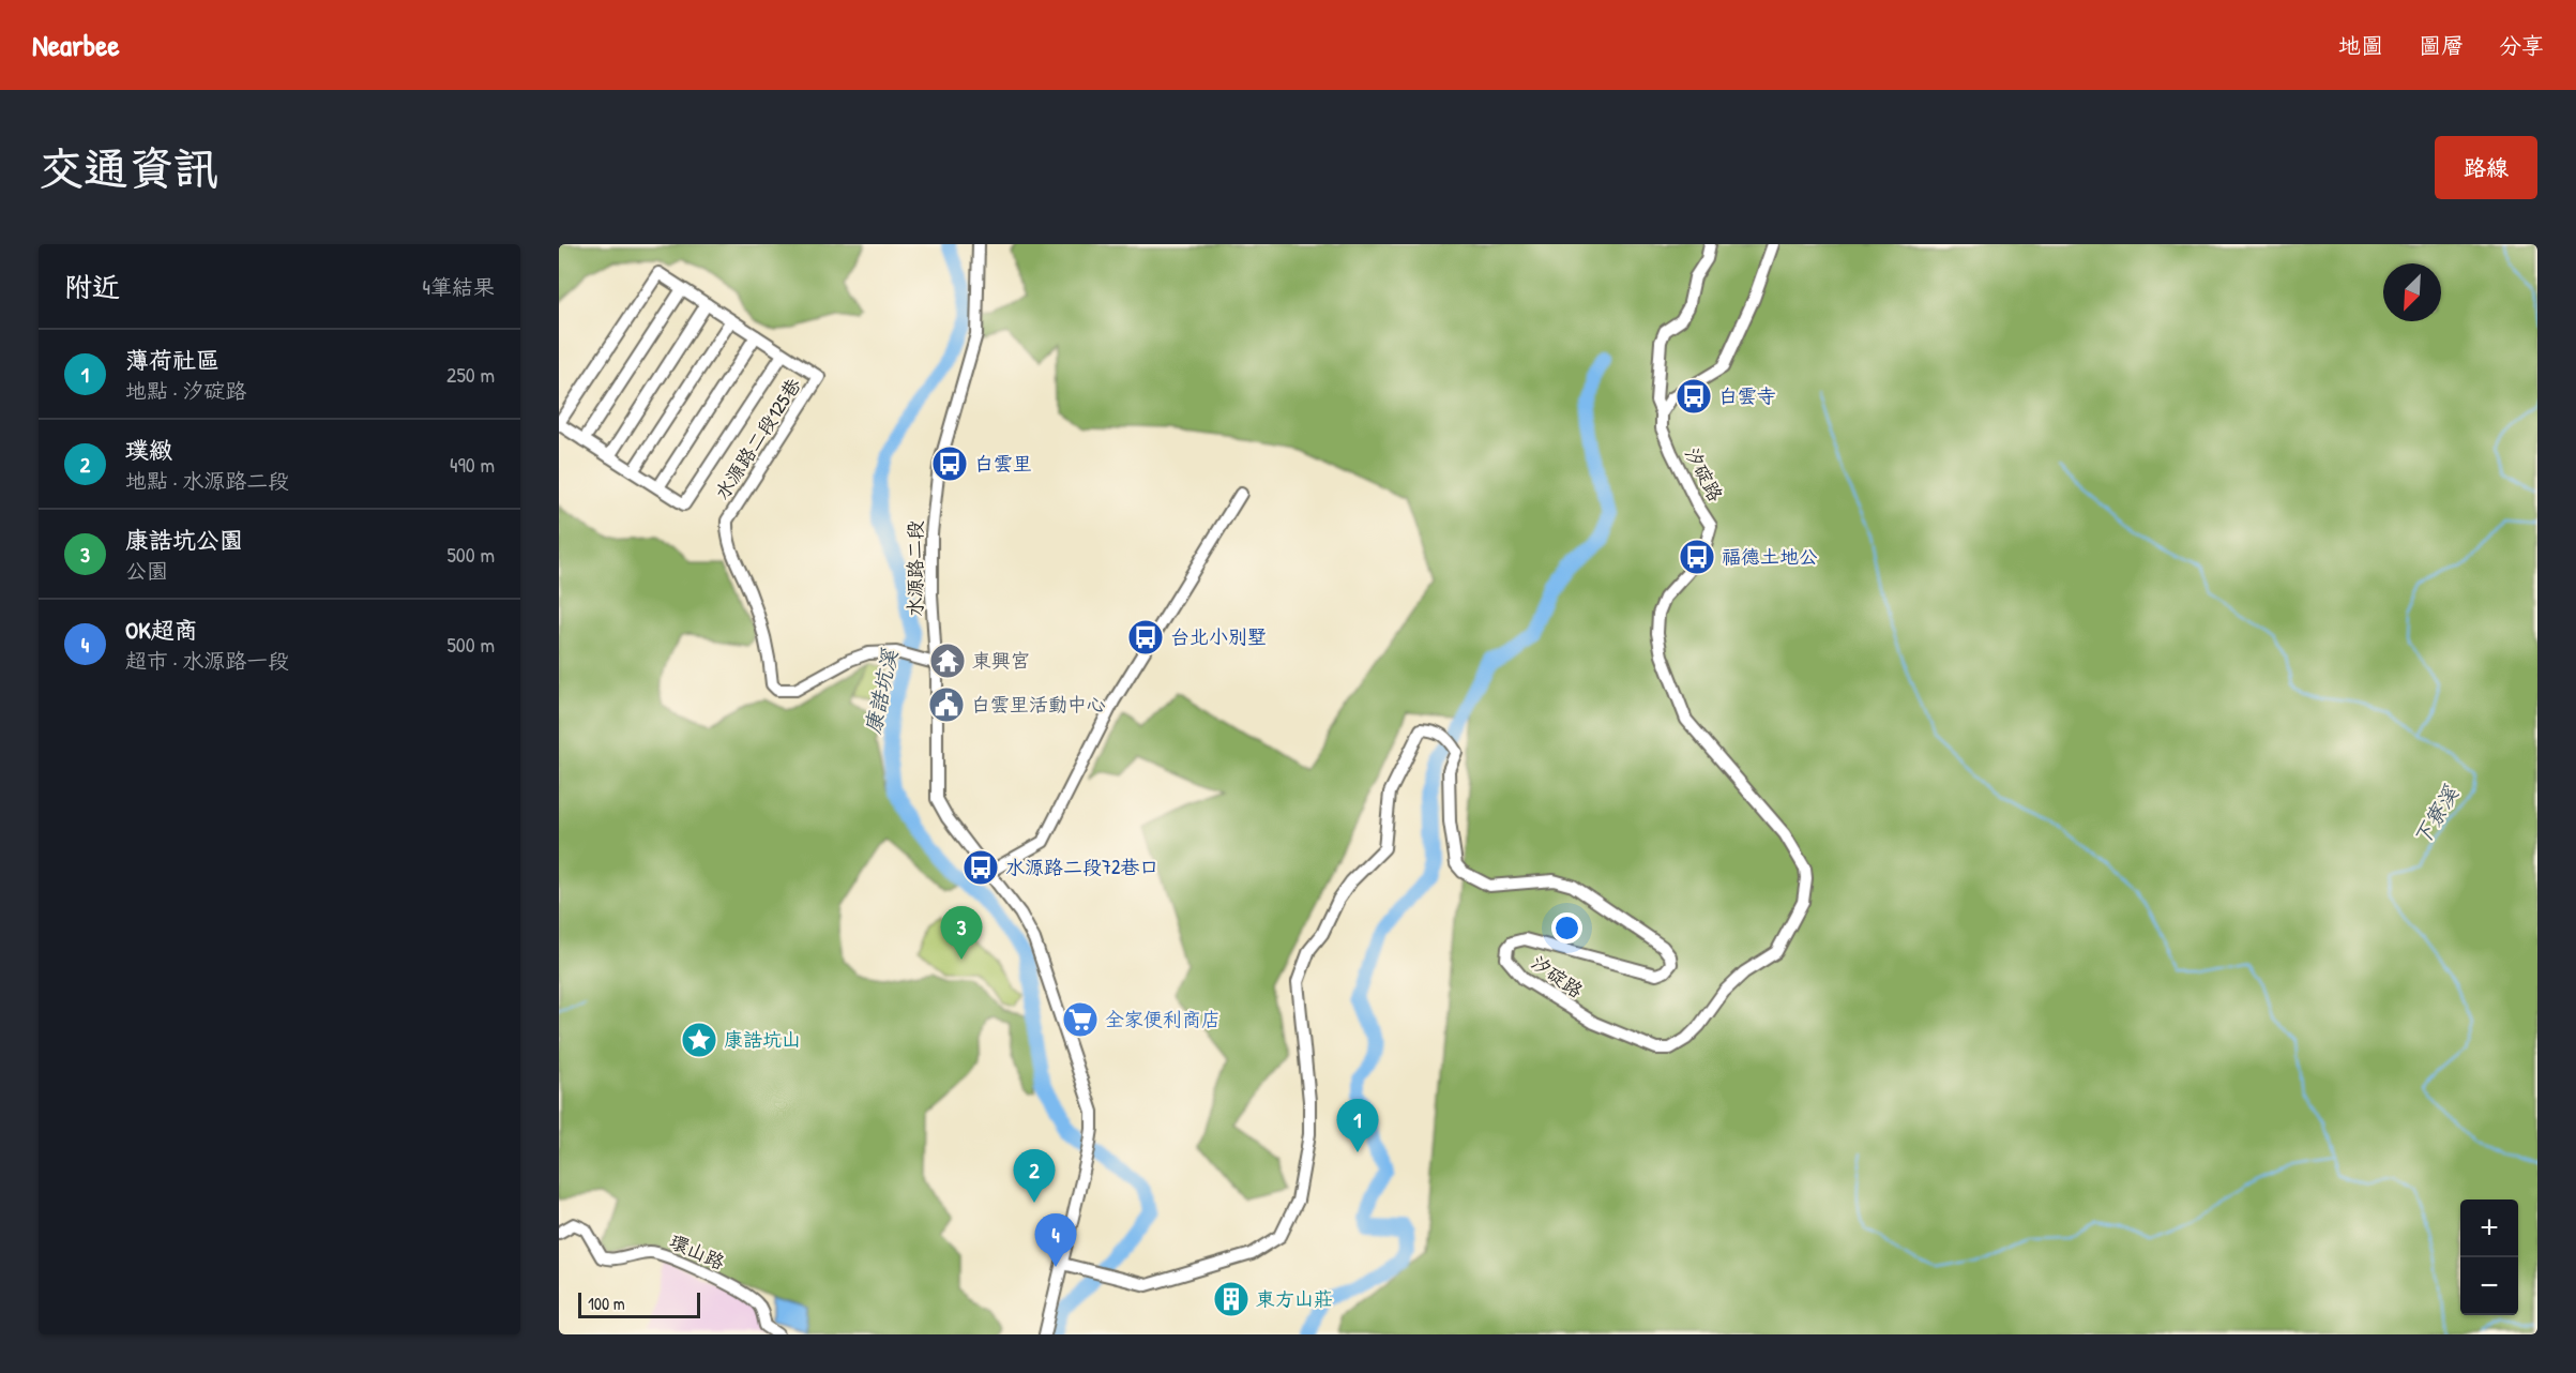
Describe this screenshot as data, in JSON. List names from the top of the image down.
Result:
{
  "streets": {
    "street": [
      "水源路二段125巷",
      "汐碇路",
      "水源路二段",
      "環山路"
    ]
  },
  "crossings": [
    ["水源路二段125巷", "水源路二段"],
    ["汐碇路", "水源路二段"]
  ],
  "water": ["康誥坑溪", "下寮溪"],
  "places": {
    "bus stop": [
      "白雲寺",
      "白雲里",
      "福德土地公",
      "台北小別墅",
      "水源路二段72巷口"
    ],
    "temple": ["東興宮"],
    "public building": ["白雲里活動中心"],
    "supermarket": ["全家便利商店"],
    "place": ["康誥坑山"],
    "building": ["東方山莊"]
  },
  "scale_bar": "100 m",
  "north": "bottom left",
  "page": {
    "header": "Nearbee",
    "nav": ["地圖", "圖層", "分享"],
    "buttons": "路線",
    "title": "交通資訊",
    "heading": ["附近", "4筆結果"],
    "list": [
      {
        "mark": "1",
        "name": "薄荷社區",
        "note": "地點 · 汐碇路",
        "value": "250 m"
      },
      {
        "mark": "2",
        "name": "璞緻",
        "note": "地點 · 水源路二段",
        "value": "490 m"
      },
      {
        "mark": "3",
        "name": "康誥坑公園",
        "note": "公園",
        "value": "500 m"
      },
      {
        "mark": "4",
        "name": "OK超商",
        "note": "超市 · 水源路一段",
        "value": "500 m"
      }
    ],
    "pins": [
      "3",
      "1",
      "2",
      "4"
    ],
    "map_buttons": ["+", "−"],
    "scale": "100 m"
  }
}
